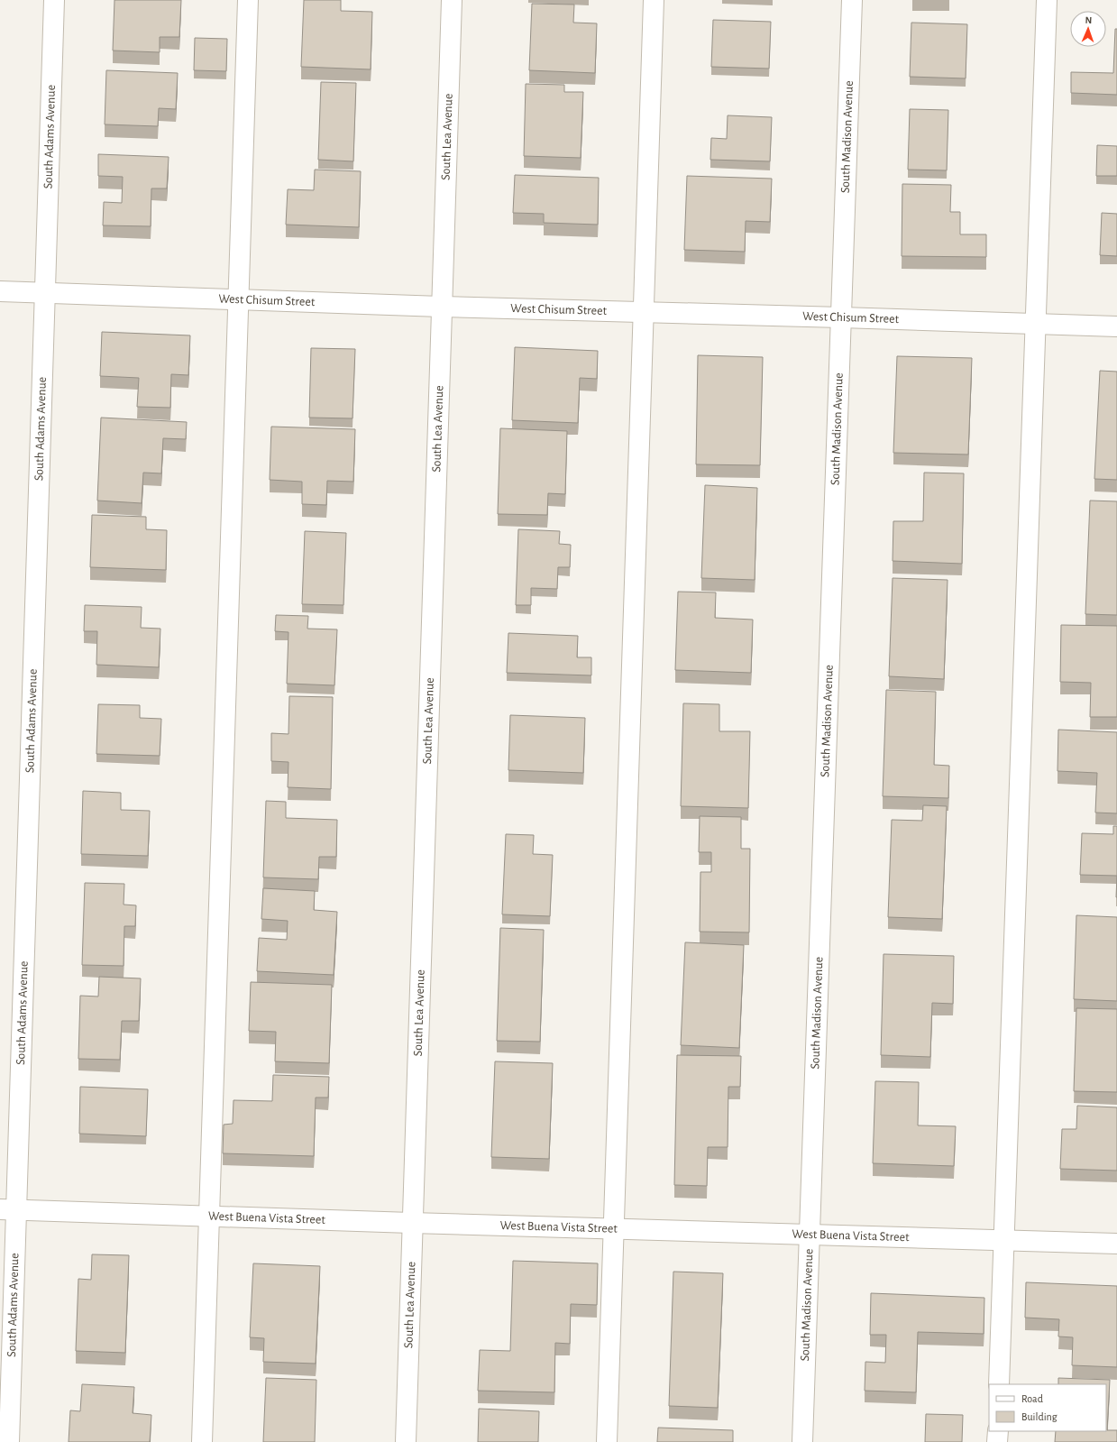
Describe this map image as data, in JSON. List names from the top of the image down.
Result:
{
  "streets": {
    "street": [
      "South Adams Avenue",
      "South Lea Avenue",
      "South Madison Avenue",
      "West Chisum Street",
      "West Buena Vista Street"
    ]
  },
  "crossings": [
    ["South Adams Avenue", "West Chisum Street"],
    ["South Adams Avenue", "West Buena Vista Street"],
    ["South Lea Avenue", "West Chisum Street"],
    ["South Lea Avenue", "West Buena Vista Street"],
    ["South Madison Avenue", "West Chisum Street"],
    ["South Madison Avenue", "West Buena Vista Street"]
  ],
  "legend": ["Road", "Building"],
  "north": "top"
}
